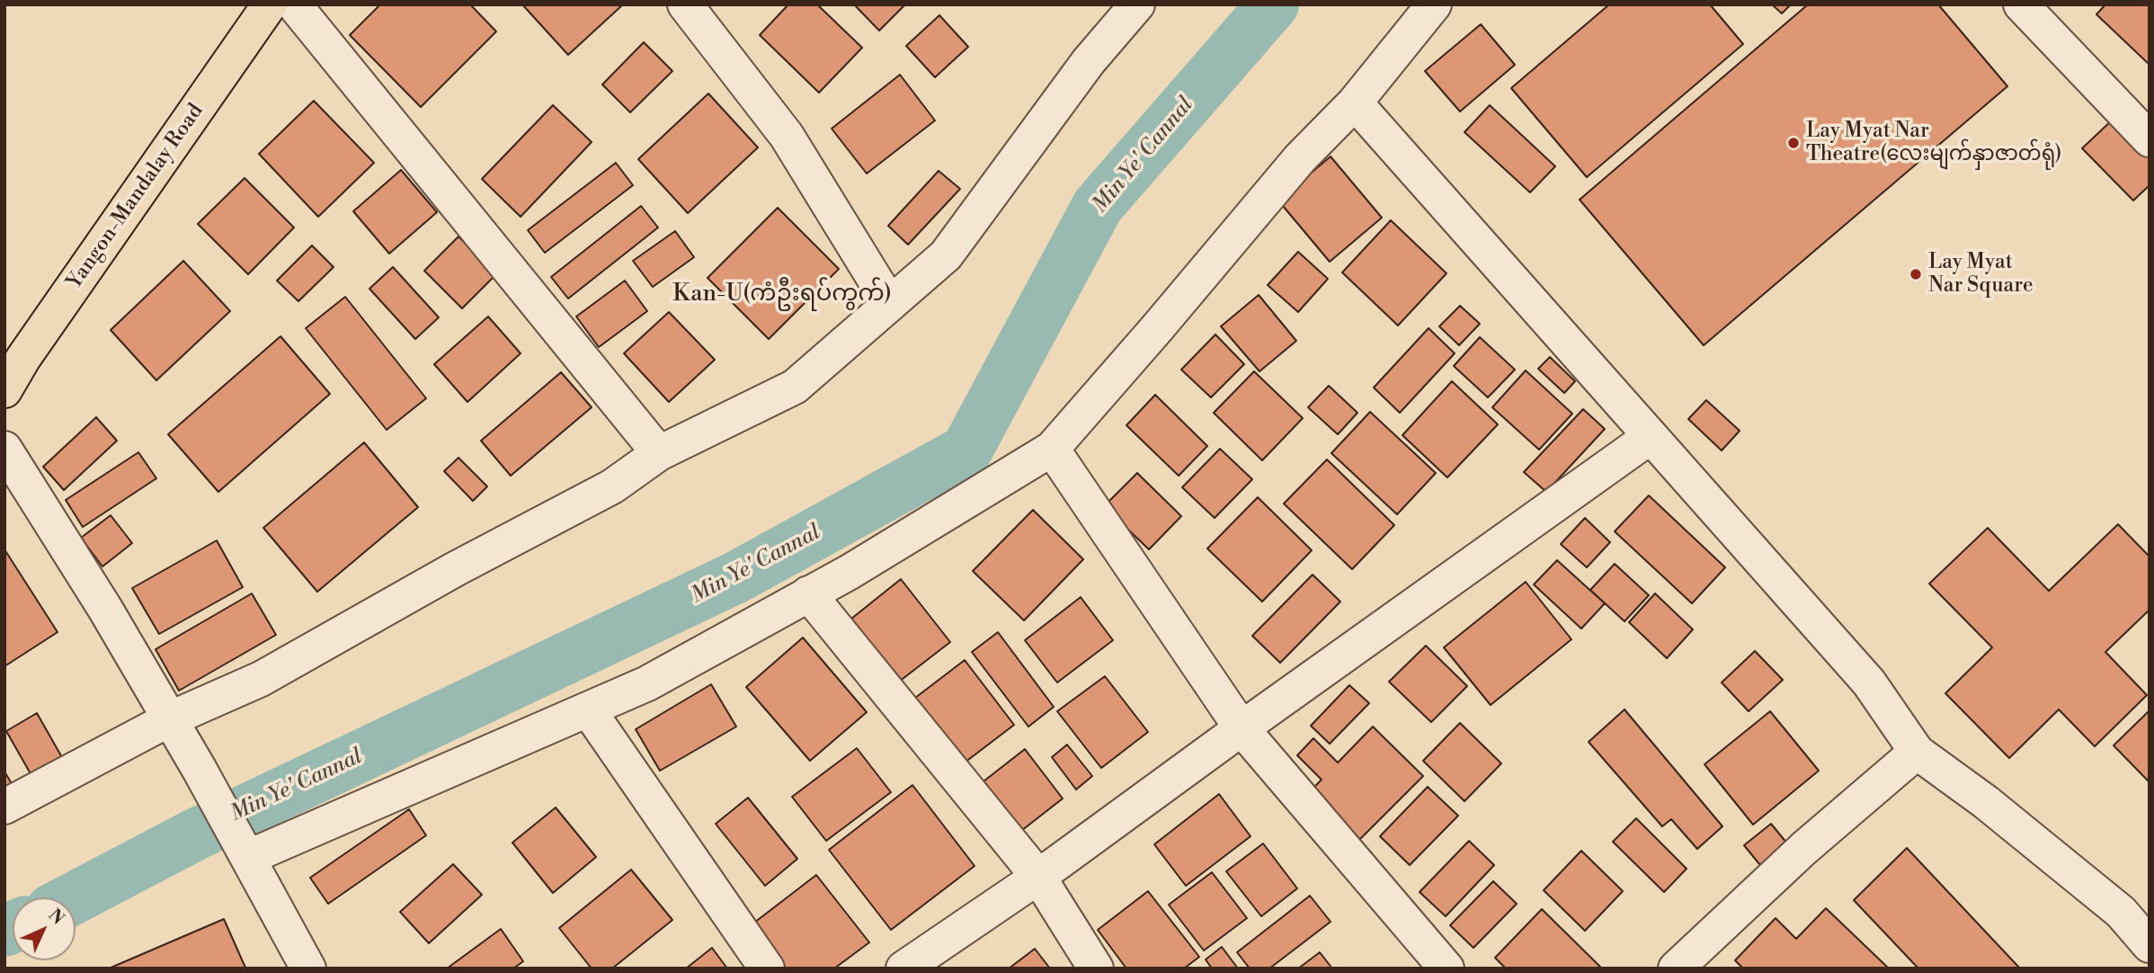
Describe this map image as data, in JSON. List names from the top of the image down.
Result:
{
  "streets": {
    "highway": ["Yangon-Mandalay Road"]
  },
  "districts": ["Kan-U(ကံဦးရပ်ကွက်)"],
  "water": ["Min Ye' Cannal"],
  "places": ["Lay Myat Nar Theatre(လေးမျက်နှာဇာတ်ရုံ)", "Lay Myat Nar Square"],
  "north": "top right"
}
